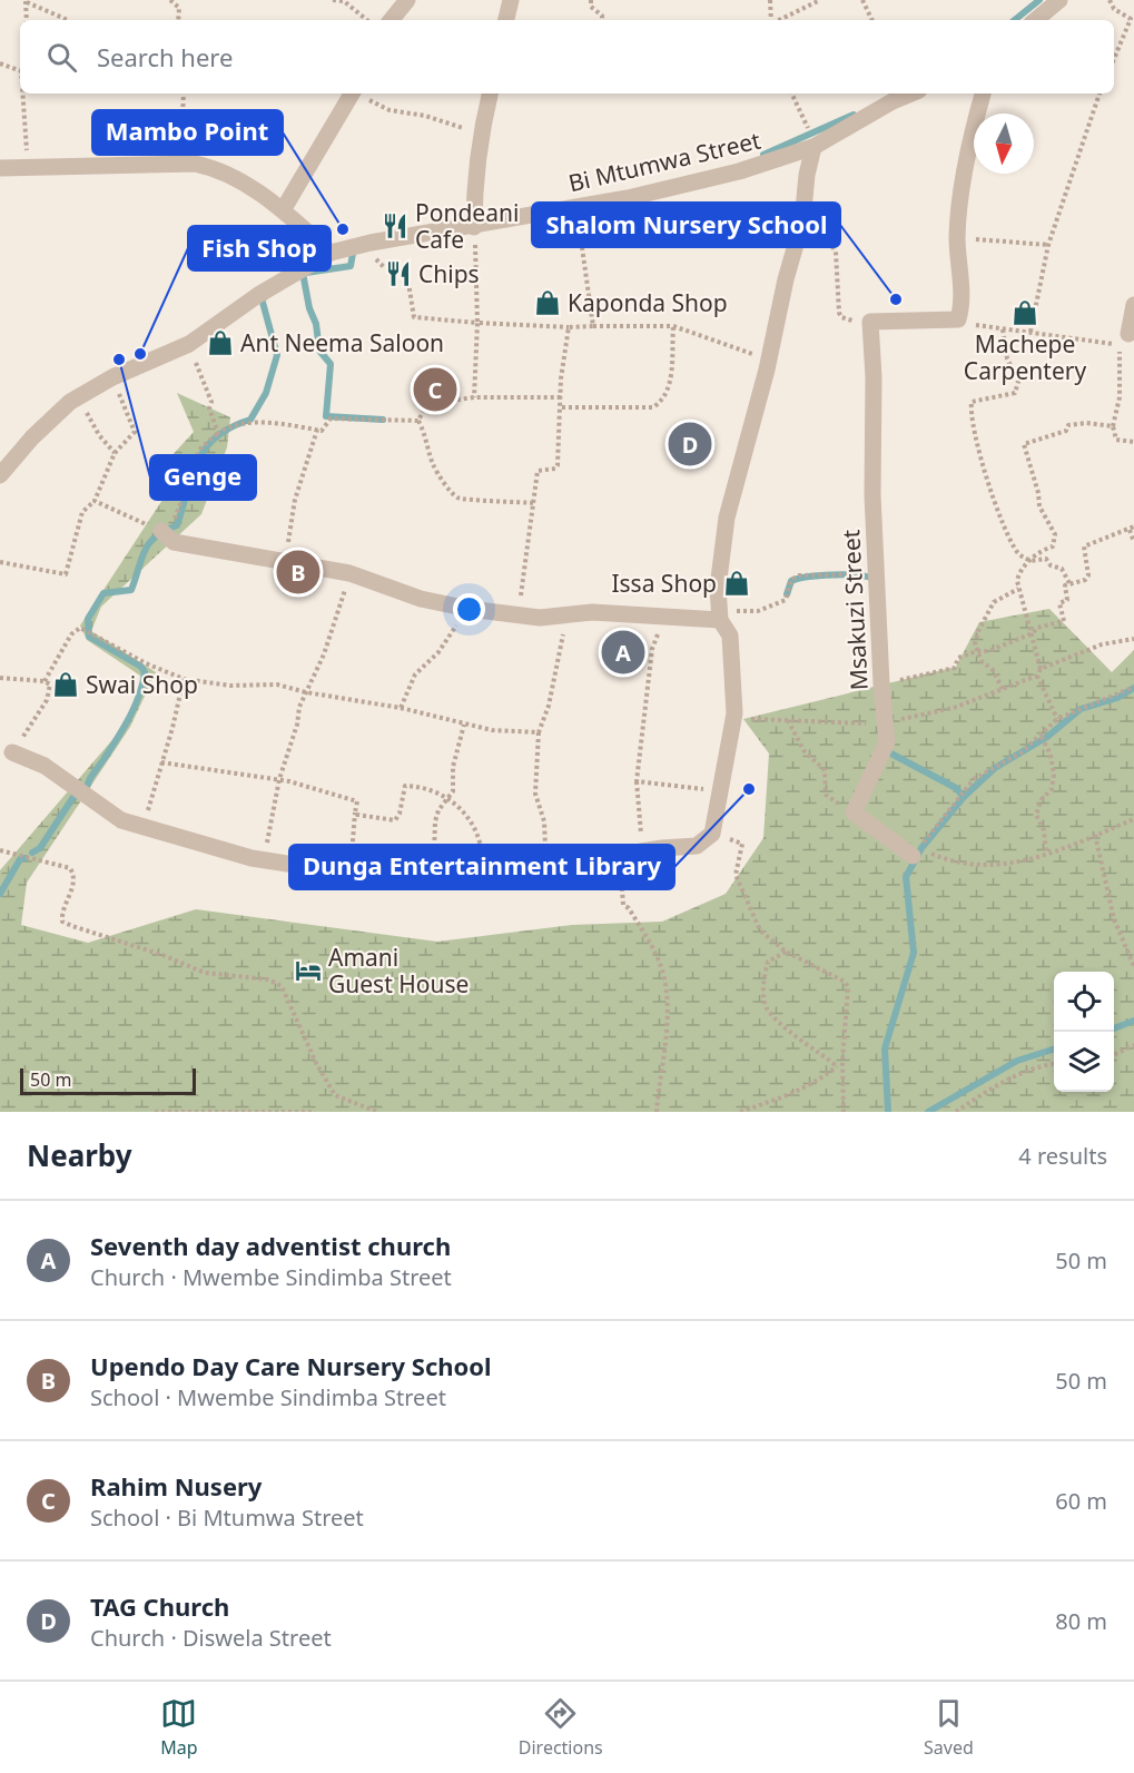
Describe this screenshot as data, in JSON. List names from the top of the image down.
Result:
{
  "streets": {
    "street": ["Bi Mtumwa Street", "Msakuzi Street"]
  },
  "places": {
    "restaurant": ["Pondeani Cafe", "Chips"],
    "other": [
      "Mambo Point",
      "Shalom Nursery School",
      "Fish Shop",
      "Genge",
      "Dunga Entertainment Library"
    ],
    "shop": [
      "Kaponda Shop",
      "Machepe Carpentery",
      "Ant Neema Saloon",
      "Issa Shop",
      "Swai Shop"
    ],
    "hotel": ["Amani Guest House"]
  },
  "scale_bar": "50 m",
  "north": "bottom",
  "page": {
    "search": "Search here",
    "pins": [
      "C",
      "D",
      "B",
      "A"
    ],
    "scale": "50 m",
    "heading": ["Nearby", "4 results"],
    "list": [
      {
        "mark": "A",
        "name": "Seventh day adventist church",
        "note": "Church · Mwembe Sindimba Street",
        "value": "50 m"
      },
      {
        "mark": "B",
        "name": "Upendo Day Care Nursery School",
        "note": "School · Mwembe Sindimba Street",
        "value": "50 m"
      },
      {
        "mark": "C",
        "name": "Rahim Nusery",
        "note": "School · Bi Mtumwa Street",
        "value": "60 m"
      },
      {
        "mark": "D",
        "name": "TAG Church",
        "note": "Church · Diswela Street",
        "value": "80 m"
      }
    ],
    "nav": ["Map", "Directions", "Saved"]
  }
}
